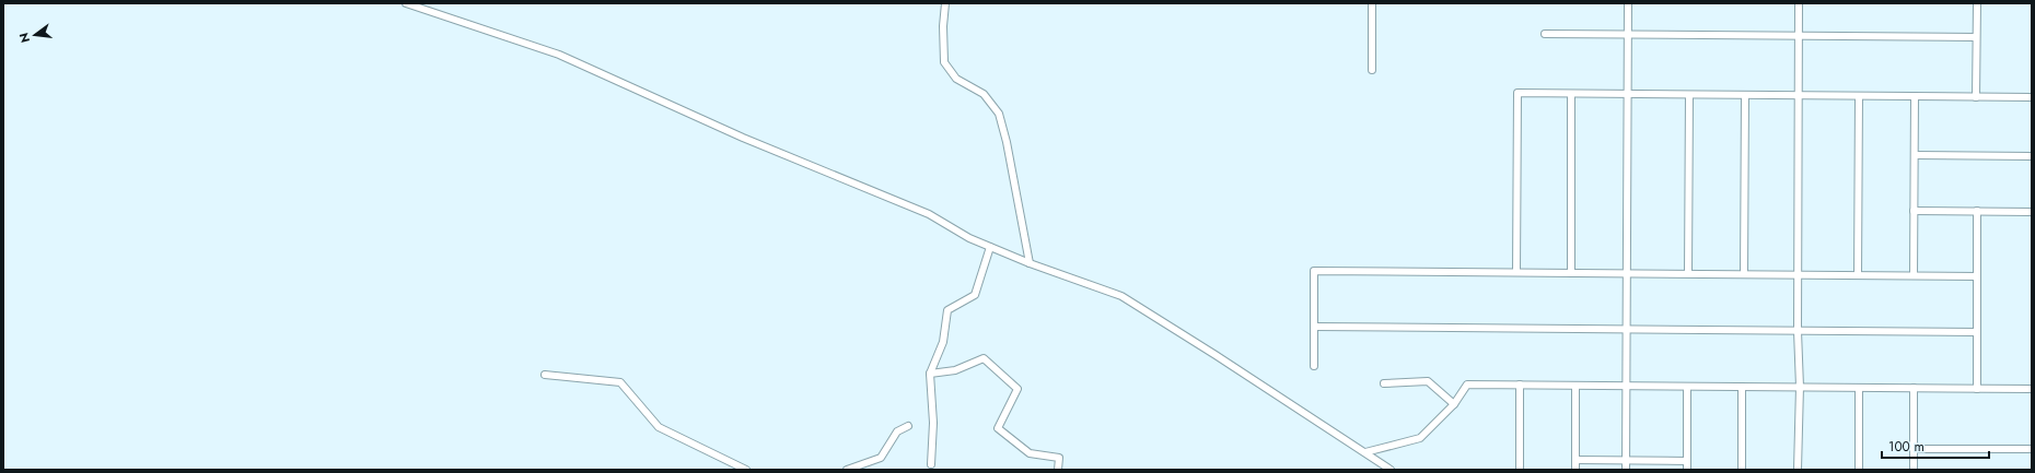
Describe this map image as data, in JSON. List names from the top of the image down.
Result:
{
  "scale_bar": "100 m",
  "north": "left"
}
